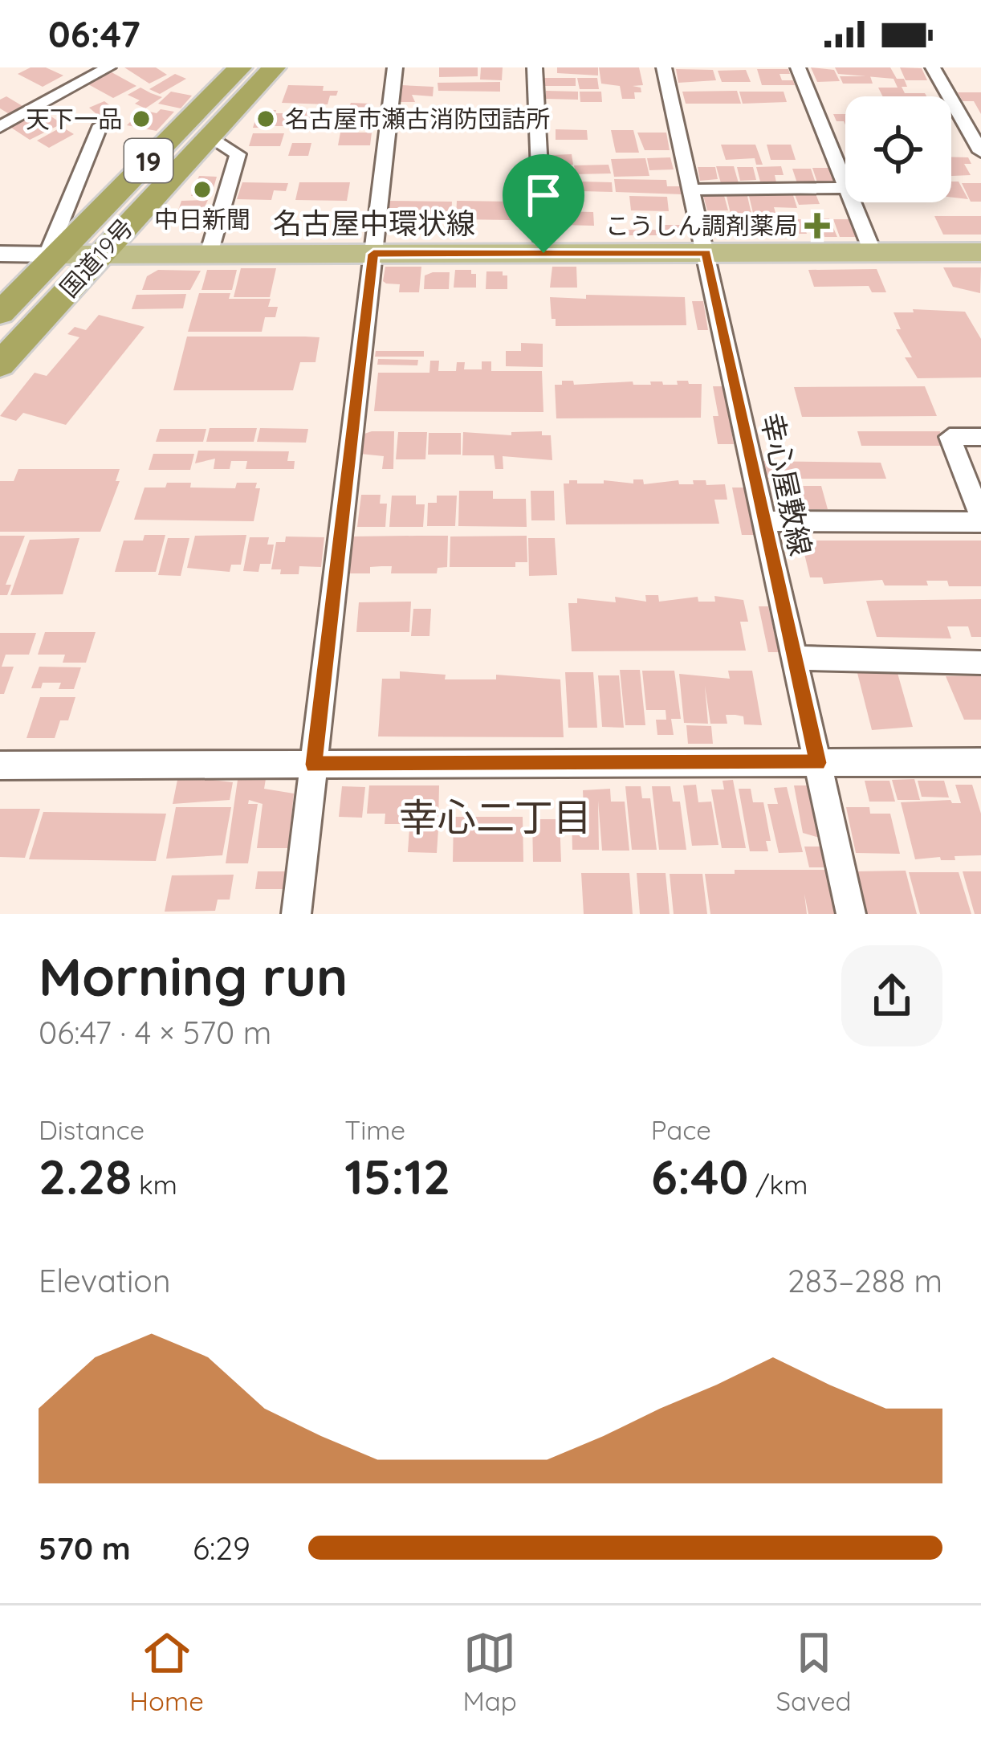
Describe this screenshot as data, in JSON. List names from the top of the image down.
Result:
{
  "streets": {
    "highway": ["19", "国道19号"],
    "main road": ["名古屋中環状線"],
    "street": ["幸心屋敷線"]
  },
  "crossings": [
    ["名古屋中環状線", "国道19号"],
    ["名古屋中環状線", "幸心屋敷線"]
  ],
  "districts": ["幸心二丁目"],
  "places": {
    "other": ["天下一品", "名古屋市瀬古消防団詰所", "中日新聞"],
    "health": ["こうしん調剤薬局"]
  },
  "page": {
    "status": "06:47",
    "heading": ["Morning run", "06:47 · 4 × 570 m"],
    "stats": [
      ["Distance", "2.28 km"],
      ["Time", "15:12"],
      ["Pace", "6:40 /km"]
    ],
    "chart": ["Elevation", "283–288 m"],
    "list": [
      {
        "name": "570 m",
        "note": "6:29"
      }
    ],
    "tabs": ["Home", "Map", "Saved"]
  }
}
